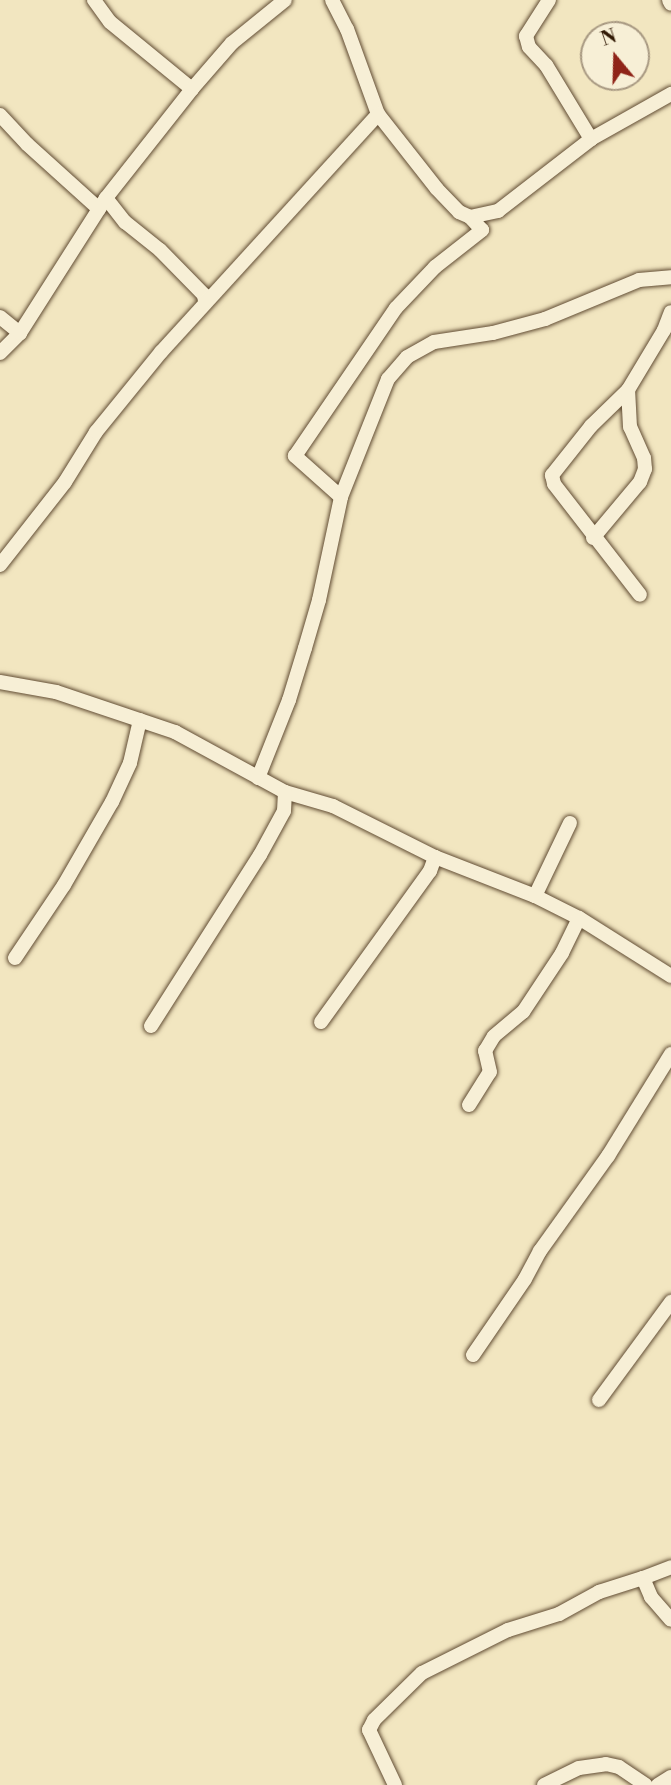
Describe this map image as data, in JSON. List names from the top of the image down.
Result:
{
  "north": "top"
}
